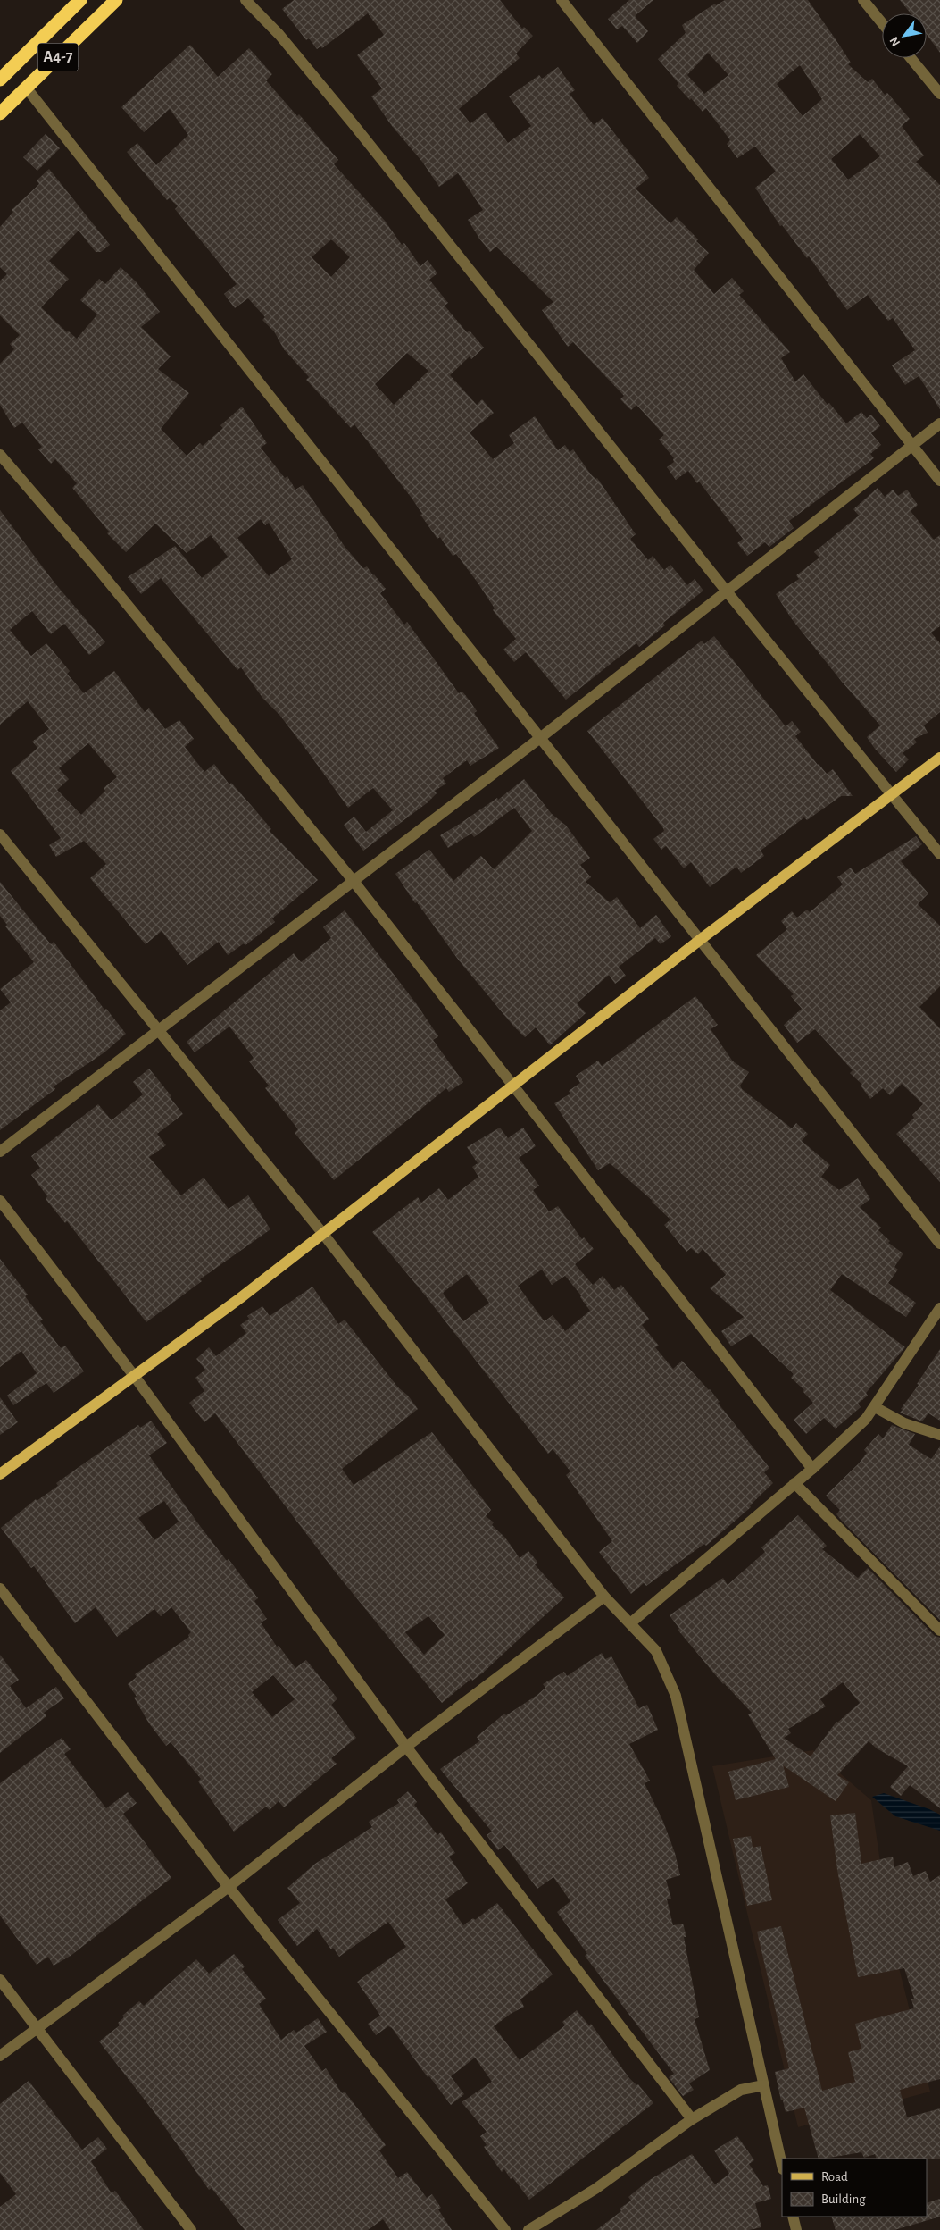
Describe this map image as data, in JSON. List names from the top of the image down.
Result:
{
  "streets": {
    "highway": ["A4-7"]
  },
  "legend": ["Road", "Building"],
  "north": "bottom left"
}
